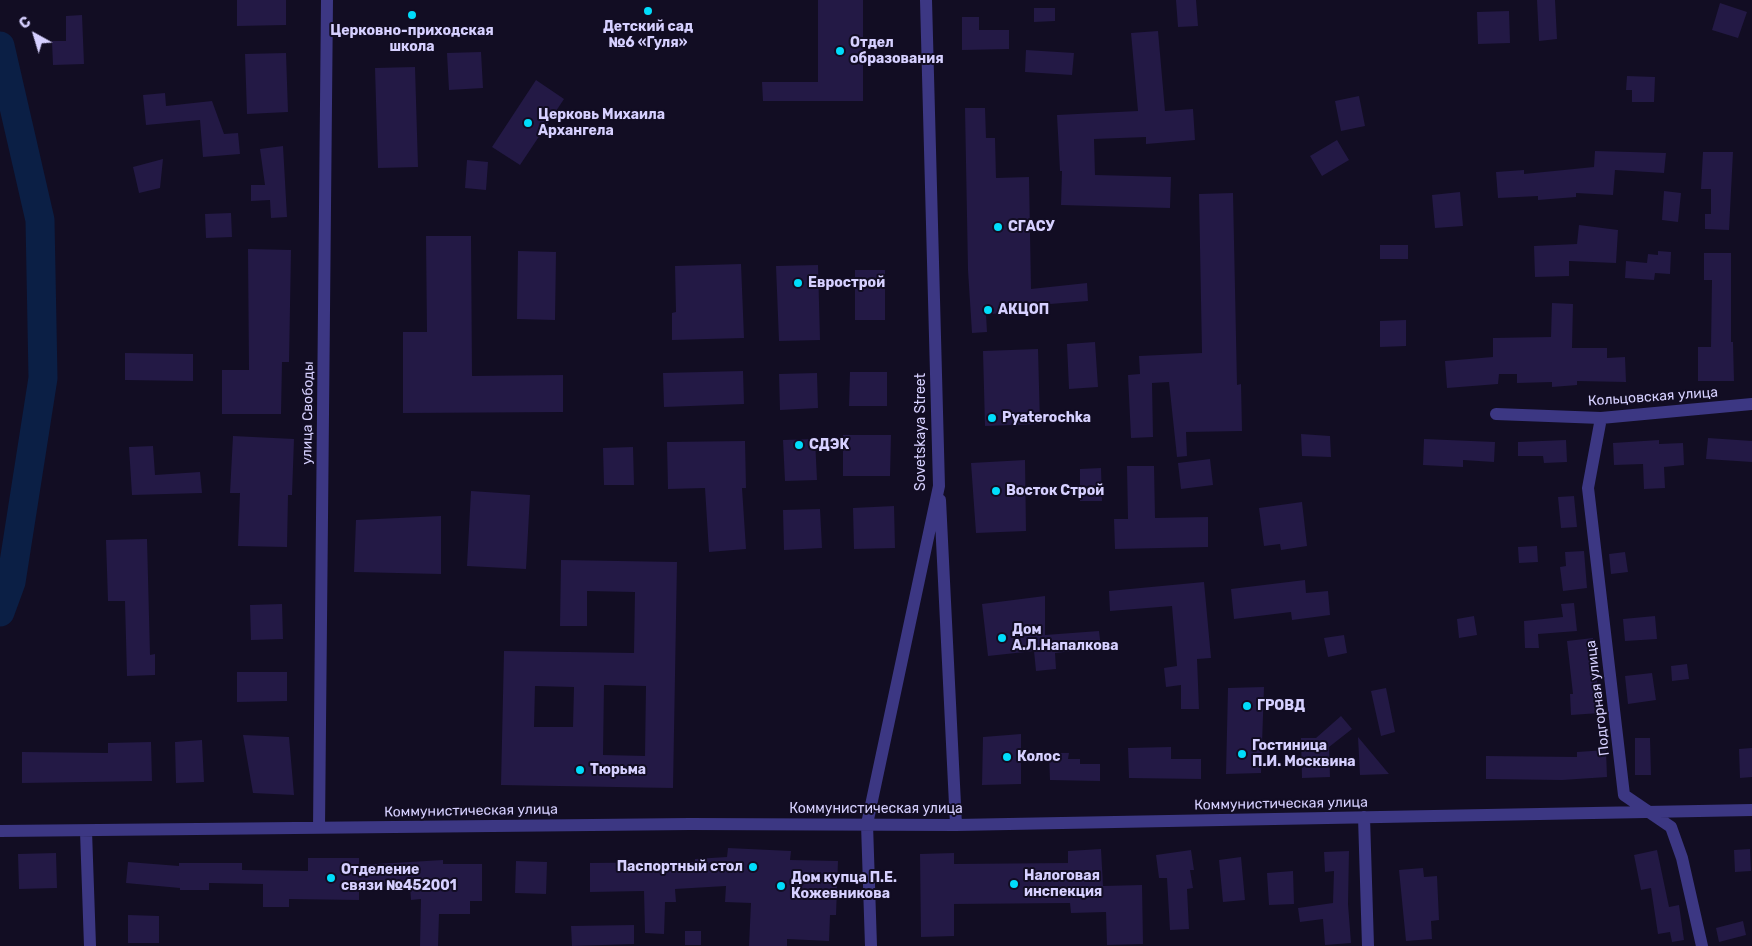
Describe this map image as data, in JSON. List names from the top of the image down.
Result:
{
  "streets": {
    "street": [
      "Кольцовская улица",
      "улица Свободы",
      "Sovetskaya Street",
      "Подгорная улица",
      "Коммунистическая улица"
    ]
  },
  "crossings": [
    ["Кольцовская улица", "Подгорная улица"],
    ["улица Свободы", "Коммунистическая улица"],
    ["Sovetskaya Street", "Коммунистическая улица"],
    ["Подгорная улица", "Коммунистическая улица"]
  ],
  "places": [
    "Детский сад №6 «Гуля»",
    "Церковно-приходская школа",
    "Отдел образования",
    "Церковь Михаила Архангела",
    "СГАСУ",
    "Еврострой",
    "АКЦОП",
    "Pyaterochka",
    "СДЭК",
    "Восток Строй",
    "Дом А.Л.Напалкова",
    "ГРОВД",
    "Гостиница П.И. Москвина",
    "Колос",
    "Тюрьма",
    "Паспортный стол",
    "Отделение связи №452001",
    "Налоговая инспекция",
    "Дом купца П.Е. Кожевникова"
  ],
  "north": "top left"
}
